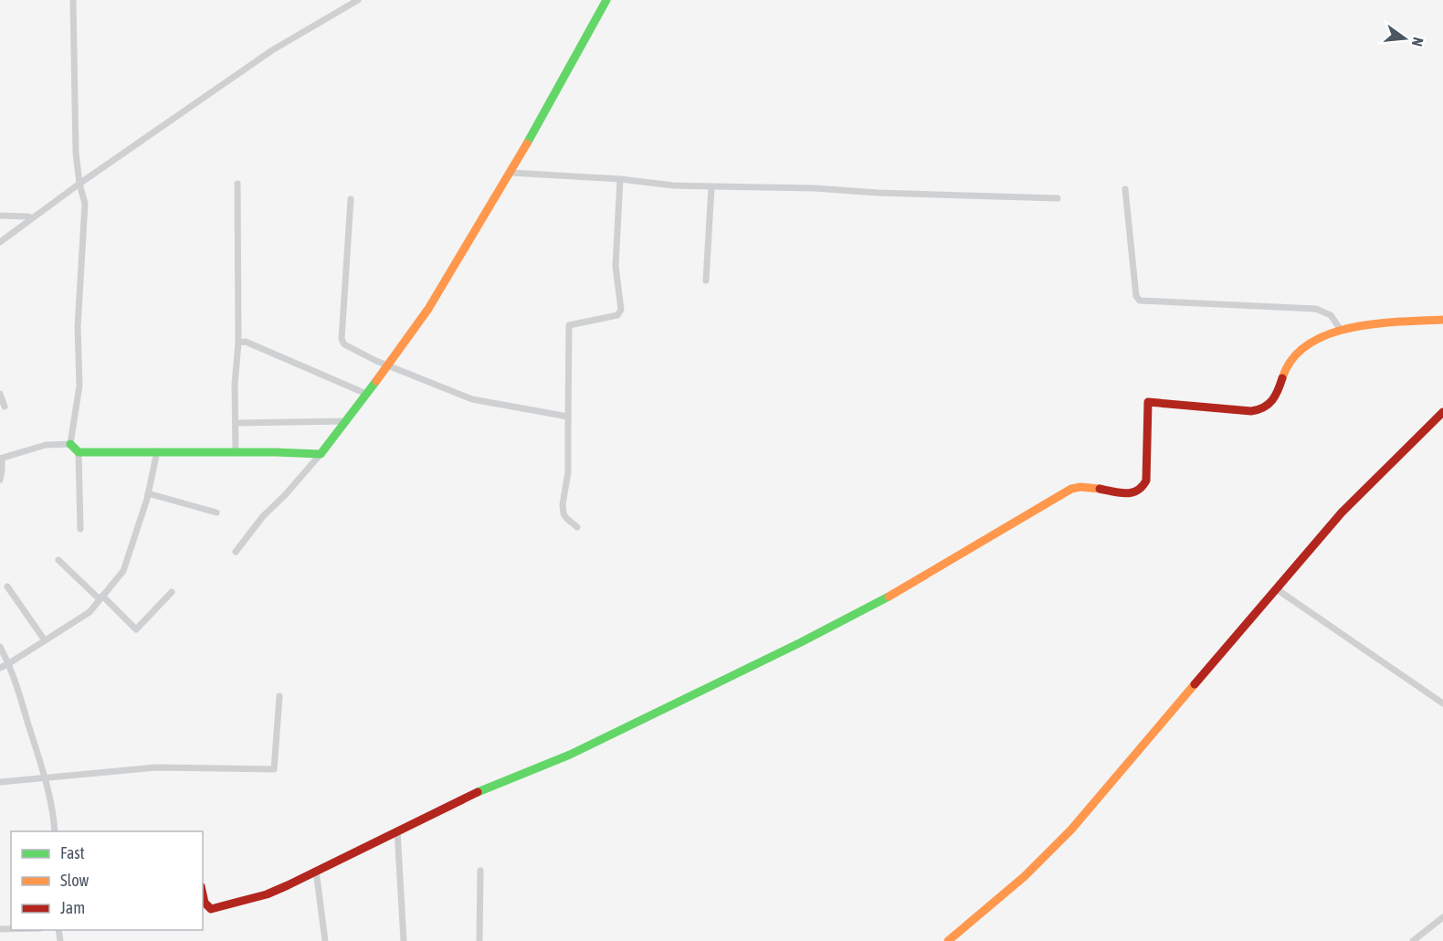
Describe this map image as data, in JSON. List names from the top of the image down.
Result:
{
  "legend": ["Fast", "Slow", "Jam"],
  "north": "right"
}
